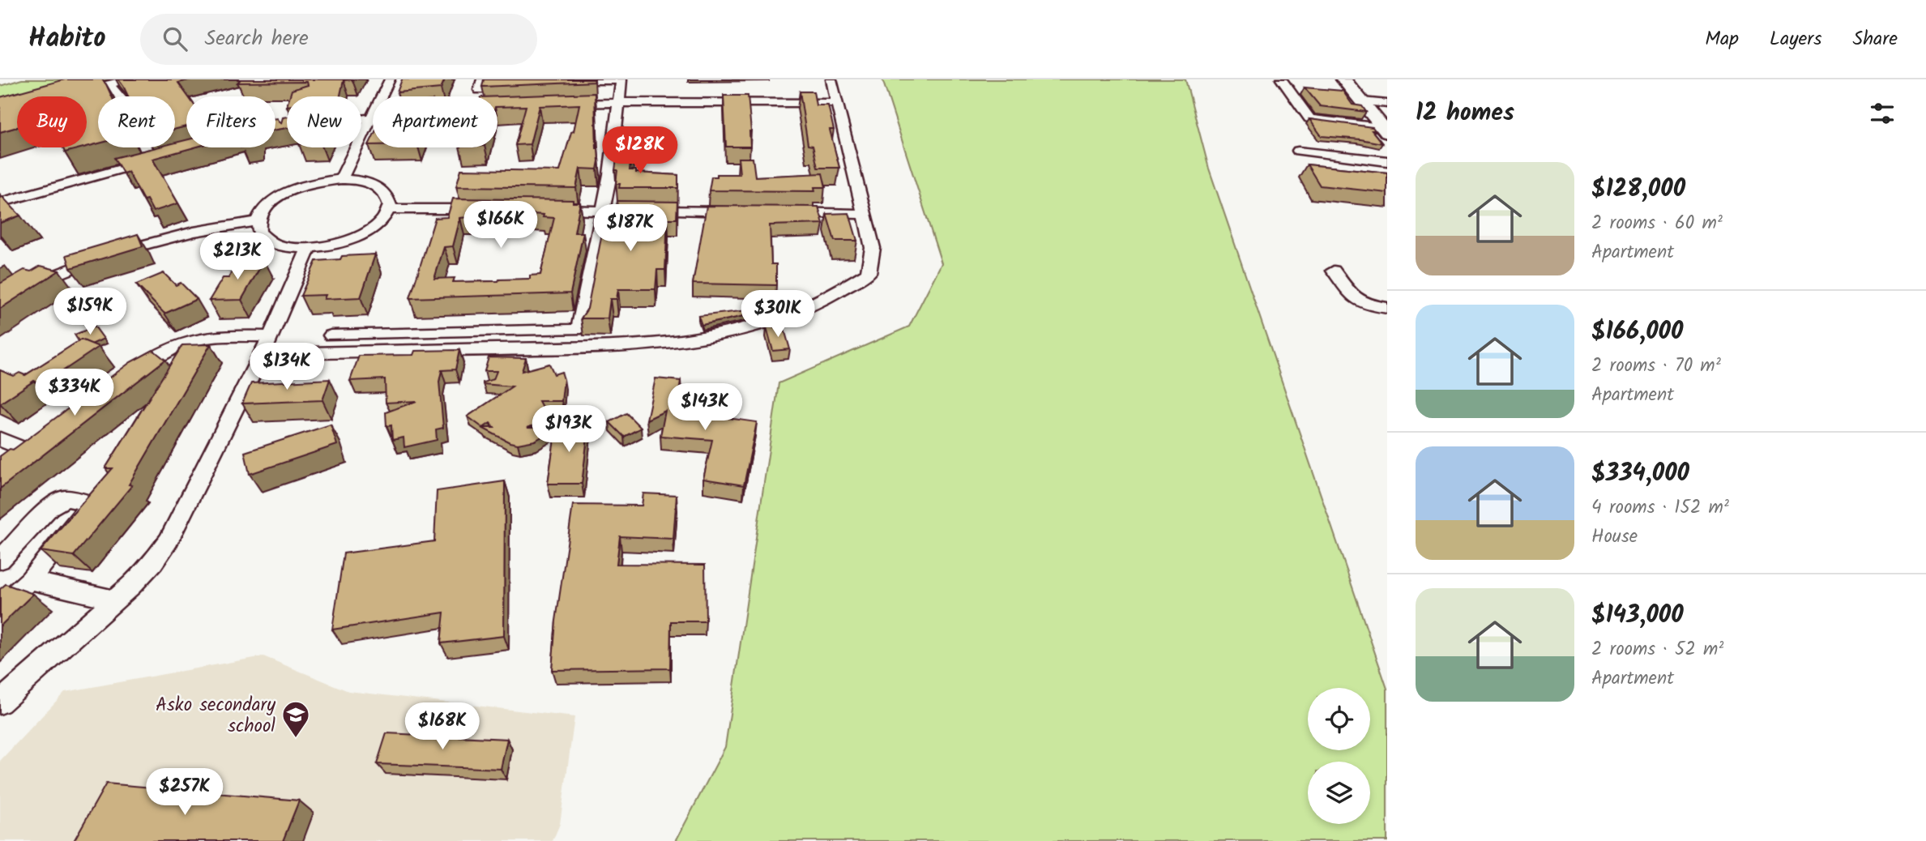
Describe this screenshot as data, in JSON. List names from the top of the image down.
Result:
{
  "places": {
    "school or university": ["Asko secondary school"]
  },
  "page": {
    "header": "Habito",
    "search": "Search here",
    "nav": ["Map", "Layers", "Share"],
    "heading": "12 homes",
    "chip": [
      "Buy",
      "Rent",
      "Filters",
      "New",
      "Apartment"
    ],
    "price": [
      "$128K",
      "$166K",
      "$187K",
      "$213K",
      "$159K",
      "$301K",
      "$134K",
      "$334K",
      "$143K",
      "$193K",
      "$168K",
      "$257K"
    ],
    "list": [
      {
        "name": "$128,000",
        "note": "2 rooms · 60 m² · Apartment"
      },
      {
        "name": "$166,000",
        "note": "2 rooms · 70 m² · Apartment"
      },
      {
        "name": "$334,000",
        "note": "4 rooms · 152 m² · House"
      },
      {
        "name": "$143,000",
        "note": "2 rooms · 52 m² · Apartment"
      }
    ]
  }
}
